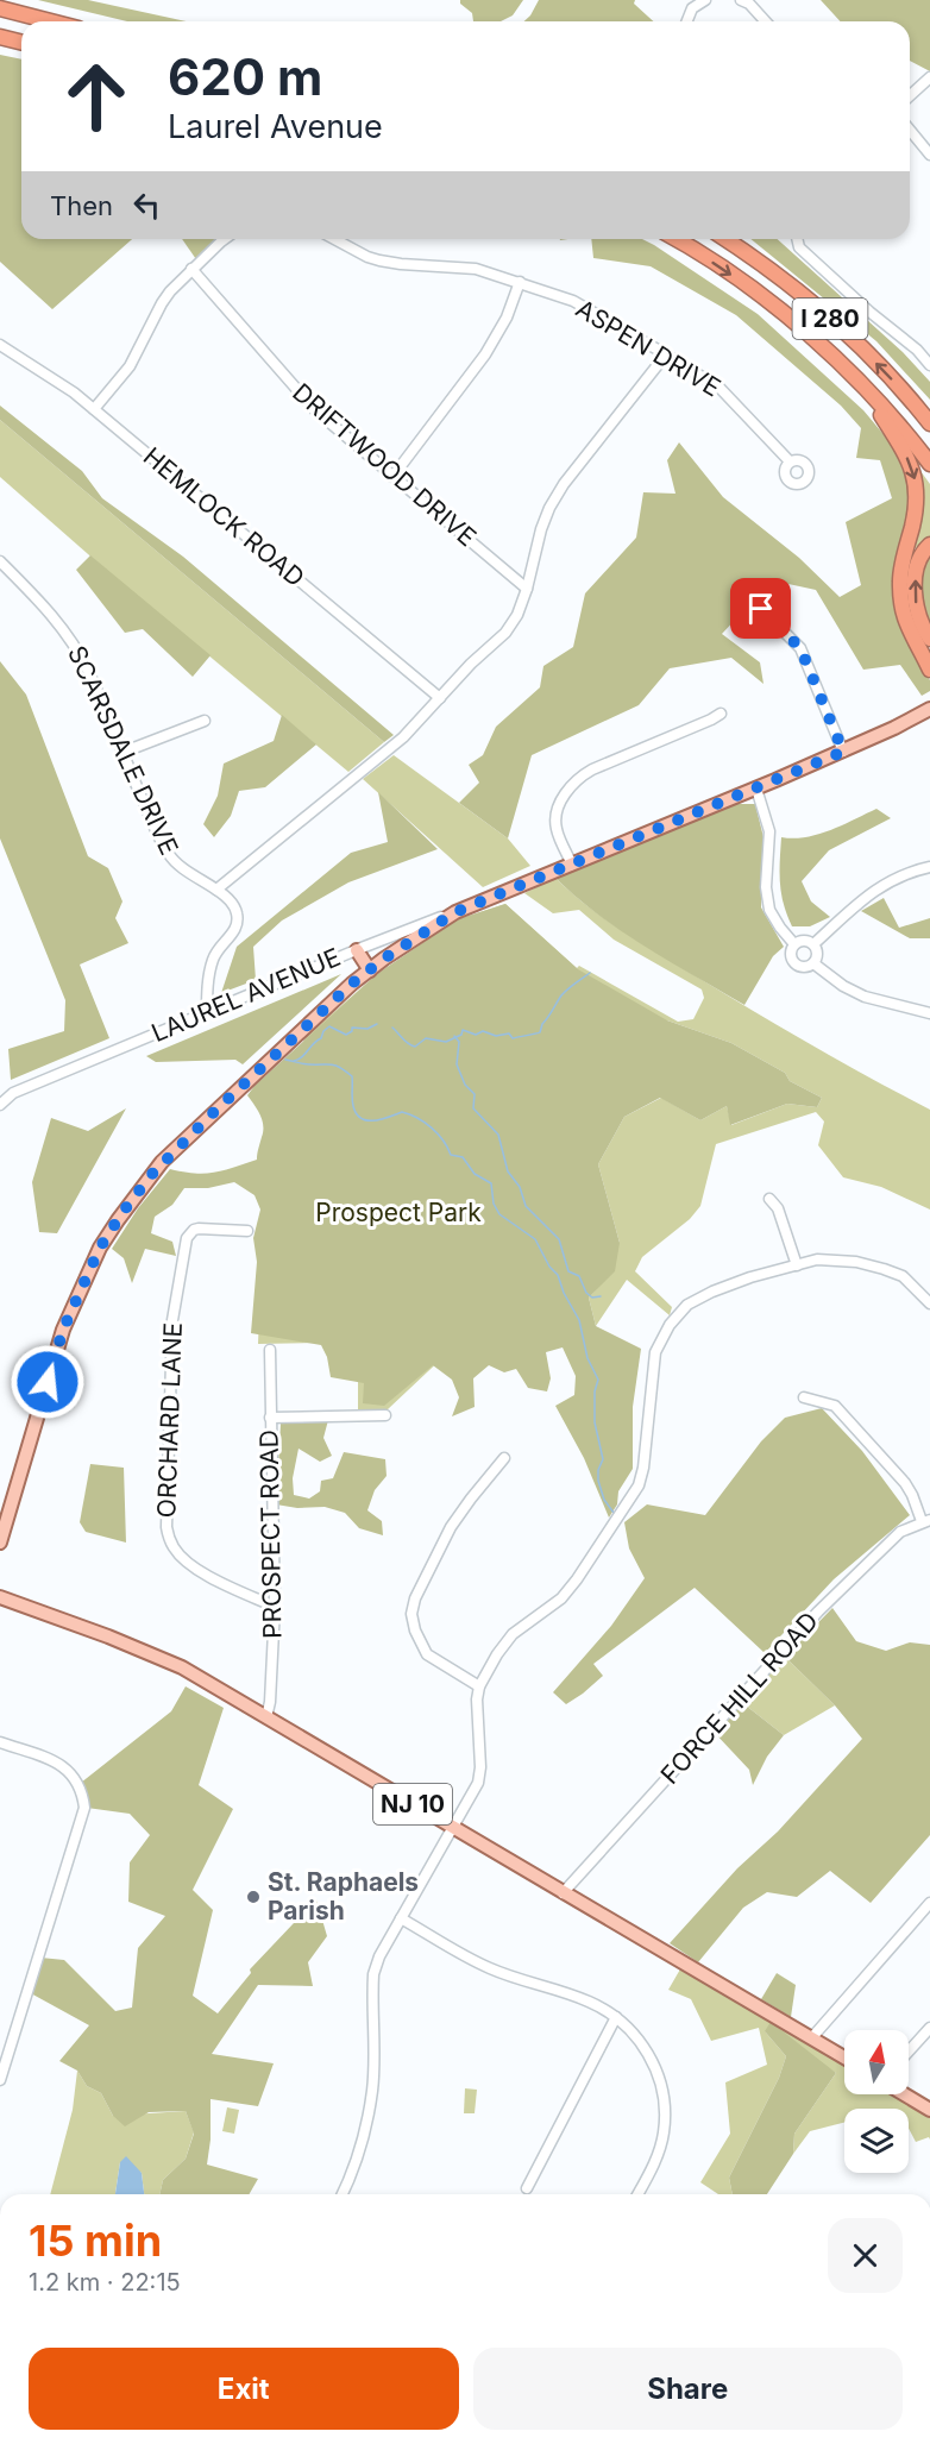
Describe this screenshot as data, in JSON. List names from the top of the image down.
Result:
{
  "streets": {
    "highway": ["I 280"],
    "main road": ["LAUREL AVENUE", "NJ 10"],
    "street": [
      "ASPEN DRIVE",
      "DRIFTWOOD DRIVE",
      "HEMLOCK ROAD",
      "SCARSDALE DRIVE",
      "ORCHARD LANE",
      "PROSPECT ROAD",
      "FORCE HILL ROAD"
    ]
  },
  "crossings": [
    ["SCARSDALE DRIVE", "LAUREL AVENUE"],
    ["ORCHARD LANE", "PROSPECT ROAD"],
    ["PROSPECT ROAD", "NJ 10"],
    ["FORCE HILL ROAD", "NJ 10"]
  ],
  "parks": ["Prospect Park"],
  "places": ["St. Raphaels Parish"],
  "north": "top",
  "page": {
    "turn": ["620 m", "Laurel Avenue"],
    "then": "Then",
    "heading": ["15 min", "1.2 km · 22:15"],
    "buttons": ["Exit", "Share"]
  }
}
